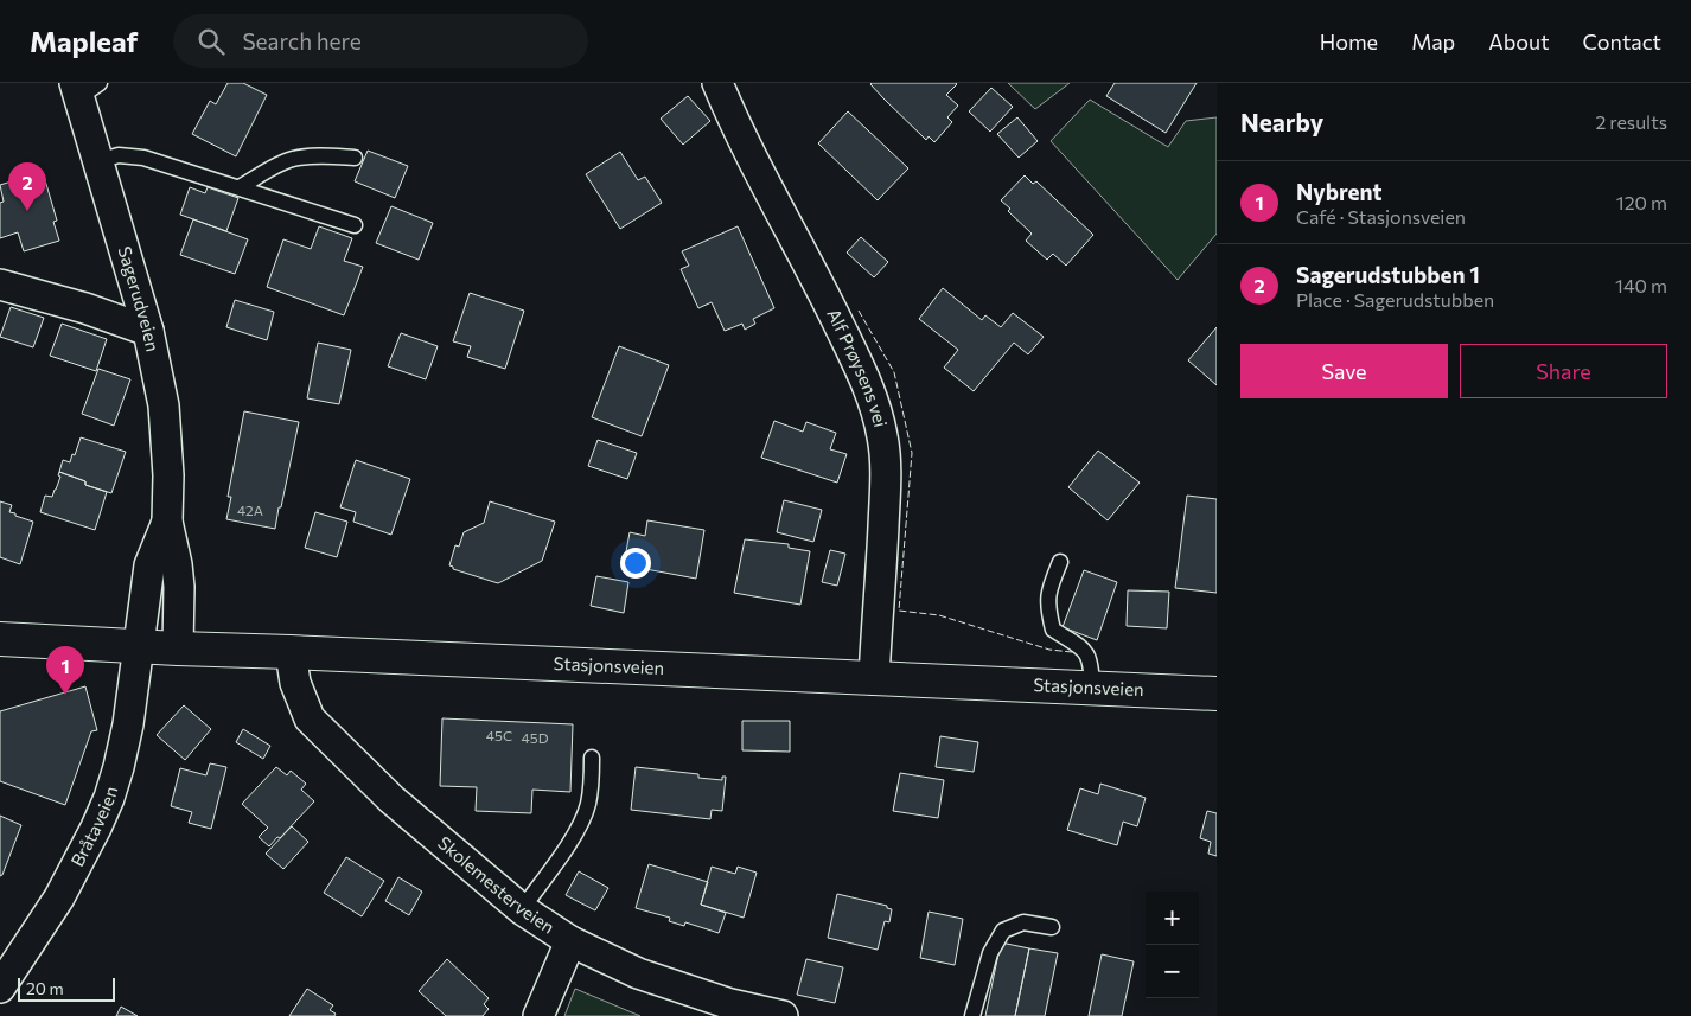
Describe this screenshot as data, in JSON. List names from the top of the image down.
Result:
{
  "streets": {
    "main road": ["Stasjonsveien"],
    "street": [
      "Sagerudveien",
      "Alf Prøysens vei",
      "Bråtaveien",
      "Skolemesterveien"
    ]
  },
  "crossings": [
    ["Sagerudveien", "Stasjonsveien"],
    ["Sagerudveien", "Bråtaveien"],
    ["Alf Prøysens vei", "Stasjonsveien"],
    ["Stasjonsveien", "Bråtaveien"],
    ["Stasjonsveien", "Skolemesterveien"]
  ],
  "house_numbers": ["42A", "45C", "45D"],
  "scale_bar": "20 m",
  "page": {
    "header": "Mapleaf",
    "search": "Search here",
    "nav": [
      "Home",
      "Map",
      "About",
      "Contact"
    ],
    "heading": ["Nearby", "2 results"],
    "list": [
      {
        "mark": "1",
        "name": "Nybrent",
        "note": "Café · Stasjonsveien",
        "value": "120 m"
      },
      {
        "mark": "2",
        "name": "Sagerudstubben 1",
        "note": "Place · Sagerudstubben",
        "value": "140 m"
      }
    ],
    "pins": ["2", "1"],
    "buttons": ["Save", "Share"],
    "map_buttons": ["+", "−"],
    "scale": "20 m"
  }
}
